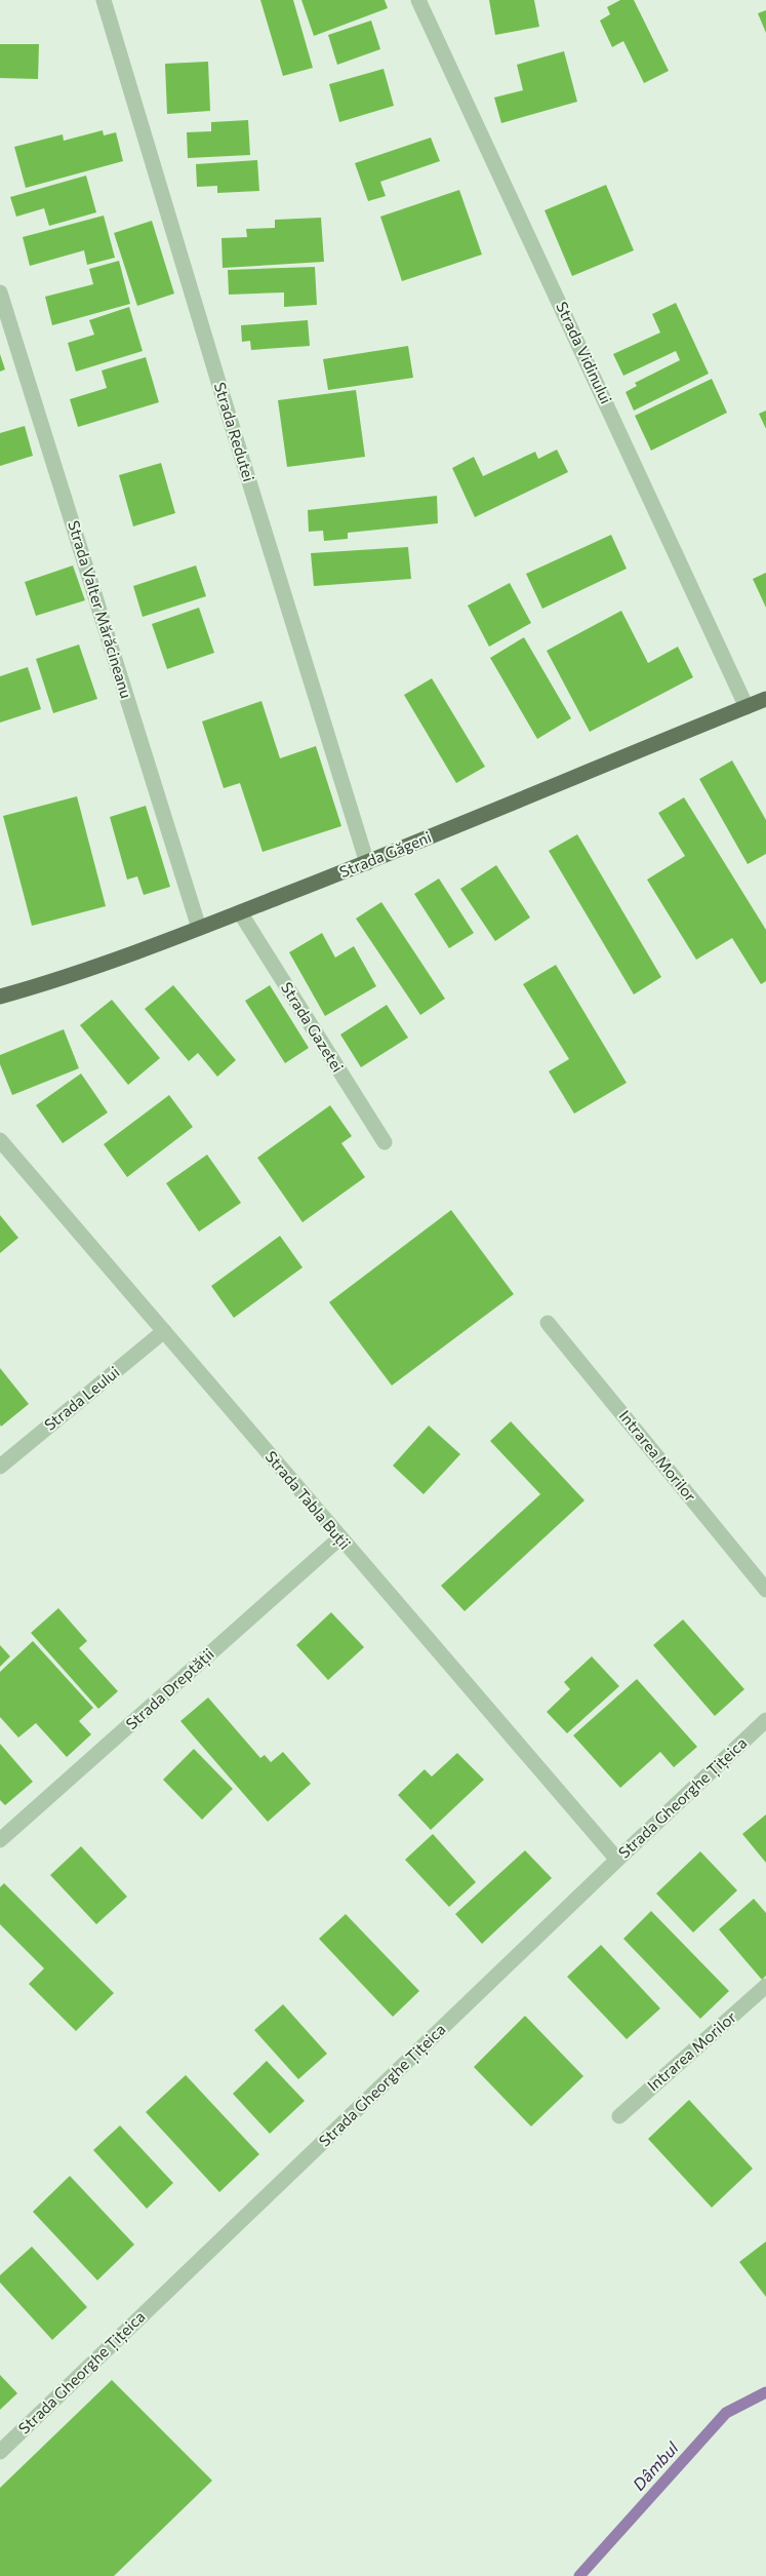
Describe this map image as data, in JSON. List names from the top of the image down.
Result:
{
  "streets": {
    "main road": ["Strada Găgeni"],
    "street": [
      "Strada Vidinului",
      "Strada Redutei",
      "Strada Valter Mărăcineanu",
      "Strada Gazetei",
      "Strada Leului",
      "Intrarea Morilor",
      "Strada Tabla Buții",
      "Strada Dreptății",
      "Strada Gheorghe Țițeica"
    ]
  },
  "crossings": [
    ["Strada Vidinului", "Strada Găgeni"],
    ["Strada Redutei", "Strada Găgeni"],
    ["Strada Valter Mărăcineanu", "Strada Găgeni"],
    ["Strada Găgeni", "Strada Gazetei"],
    ["Strada Leului", "Strada Tabla Buții"],
    ["Strada Tabla Buții", "Strada Dreptății"],
    ["Strada Tabla Buții", "Strada Gheorghe Țițeica"]
  ],
  "water": ["Dâmbul"]
}
